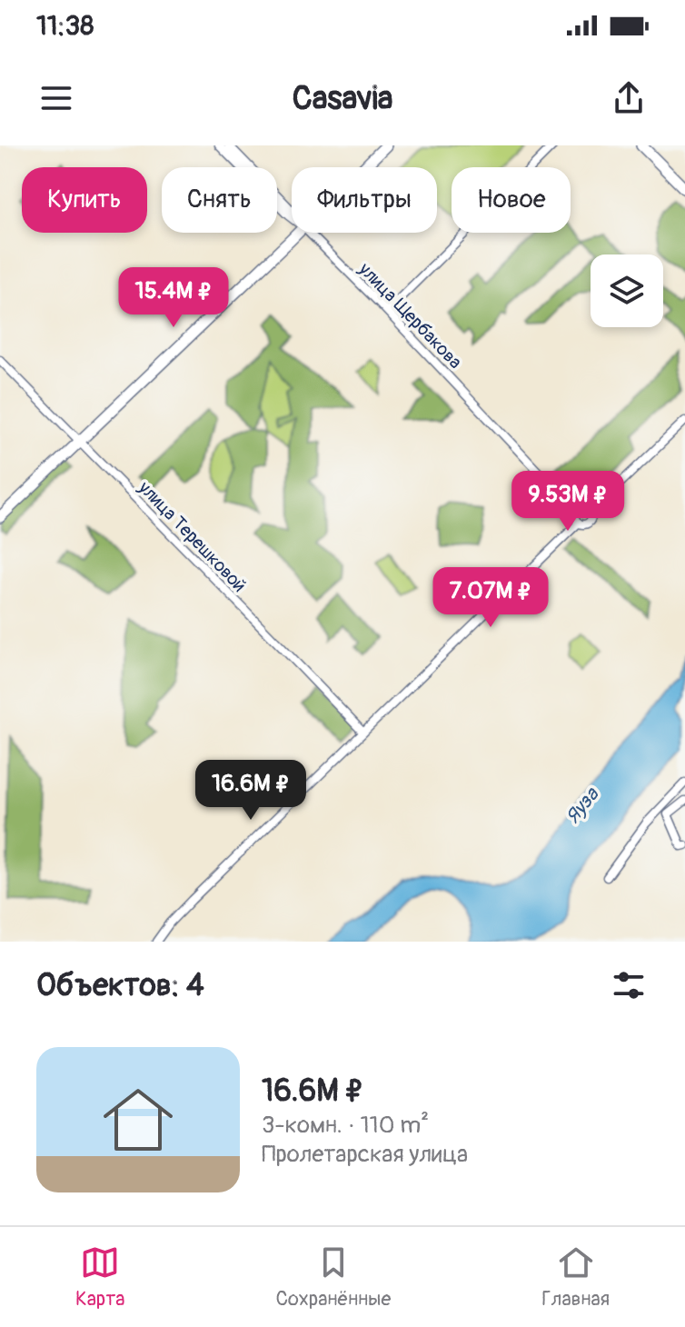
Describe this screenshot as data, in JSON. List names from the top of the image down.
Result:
{
  "streets": {
    "street": ["улица Щербакова", "улица Терешковой"]
  },
  "water": ["Яуза"],
  "page": {
    "status": "11:38",
    "header": "Casavia",
    "chip": [
      "Купить",
      "Снять",
      "Фильтры",
      "Новое"
    ],
    "price": [
      "15.4M ₽",
      "9.53M ₽",
      "7.07M ₽",
      "16.6M ₽"
    ],
    "heading": "Объектов: 4",
    "list": [
      {
        "name": "16.6M ₽",
        "note": "3-комн. · 110 m² · Пролетарская улица"
      }
    ],
    "tabs": ["Карта", "Сохранённые", "Главная"]
  }
}
